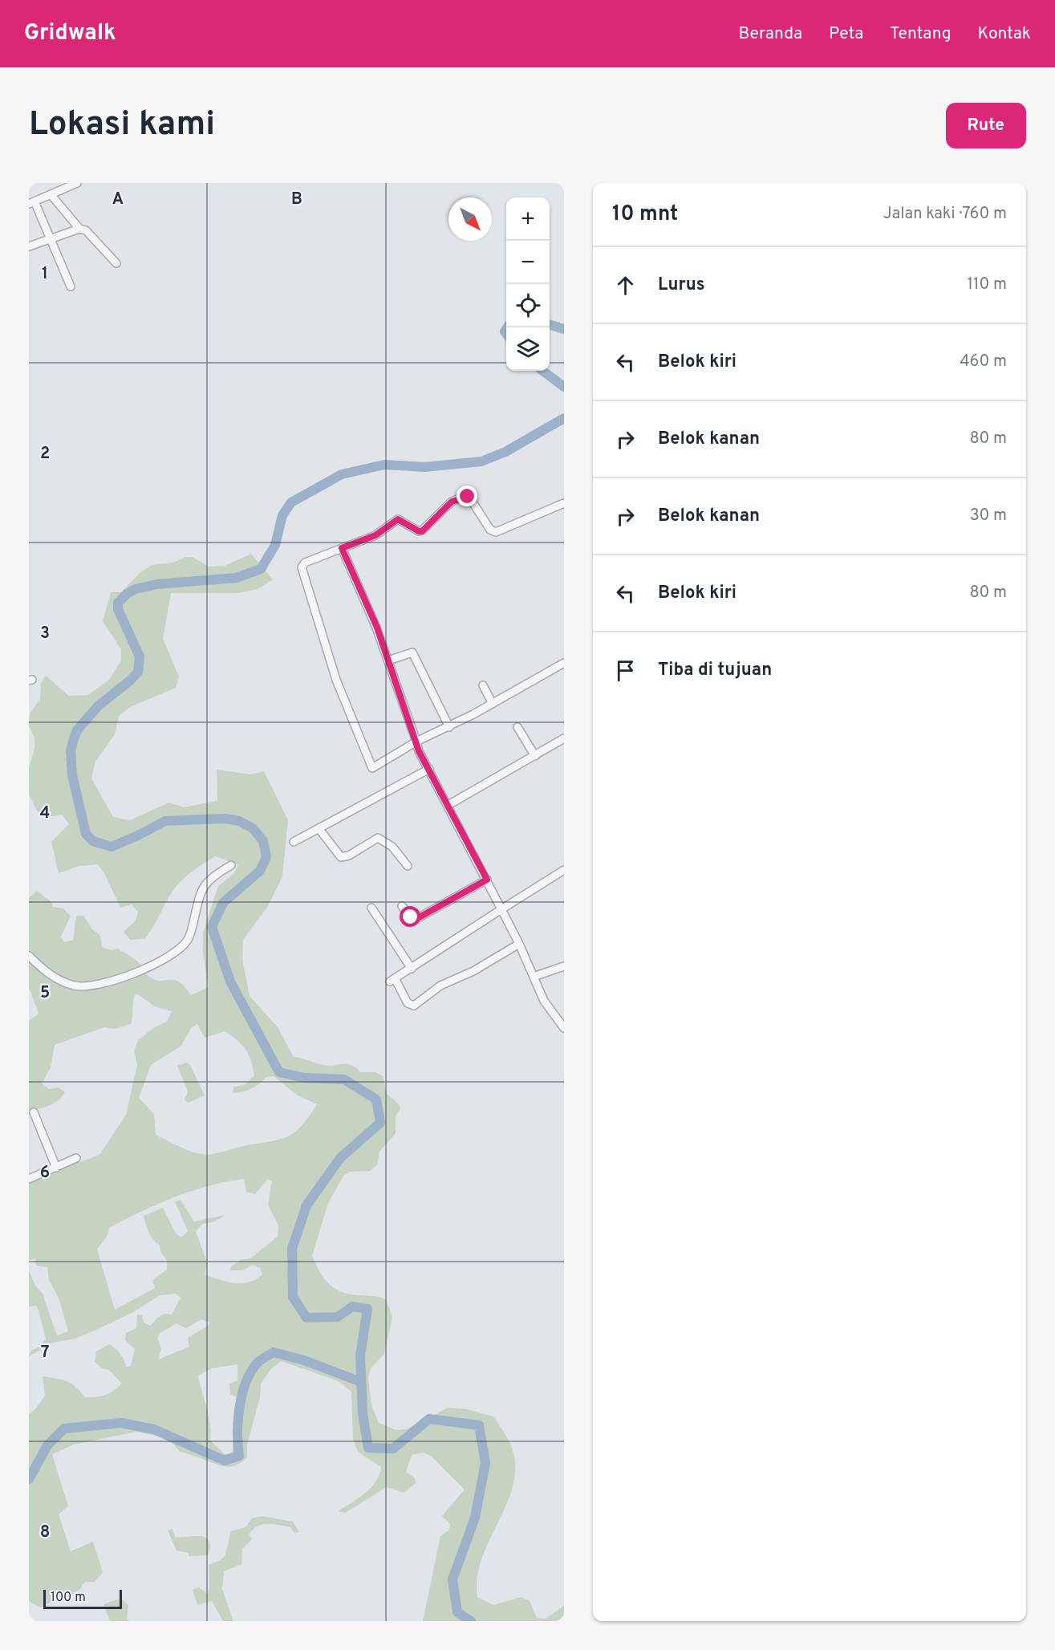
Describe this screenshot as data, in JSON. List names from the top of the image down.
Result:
{
  "scale_bar": "100 m",
  "north": "bottom right",
  "page": {
    "header": "Gridwalk",
    "nav": [
      "Beranda",
      "Peta",
      "Tentang",
      "Kontak"
    ],
    "buttons": "Rute",
    "title": "Lokasi kami",
    "heading": ["10 mnt", "Jalan kaki · 760 m"],
    "map_buttons": ["+", "−"],
    "list": [
      ["Lurus", "110 m"],
      ["Belok kiri", "460 m"],
      ["Belok kanan", "80 m"],
      ["Belok kanan", "30 m"],
      ["Belok kiri", "80 m"],
      "Tiba di tujuan"
    ],
    "scale": "100 m"
  },
  "grid": {
    "columns": ["A", "B"],
    "rows": [
      "1",
      "2",
      "3",
      "4",
      "5",
      "6",
      "7",
      "8"
    ]
  }
}
